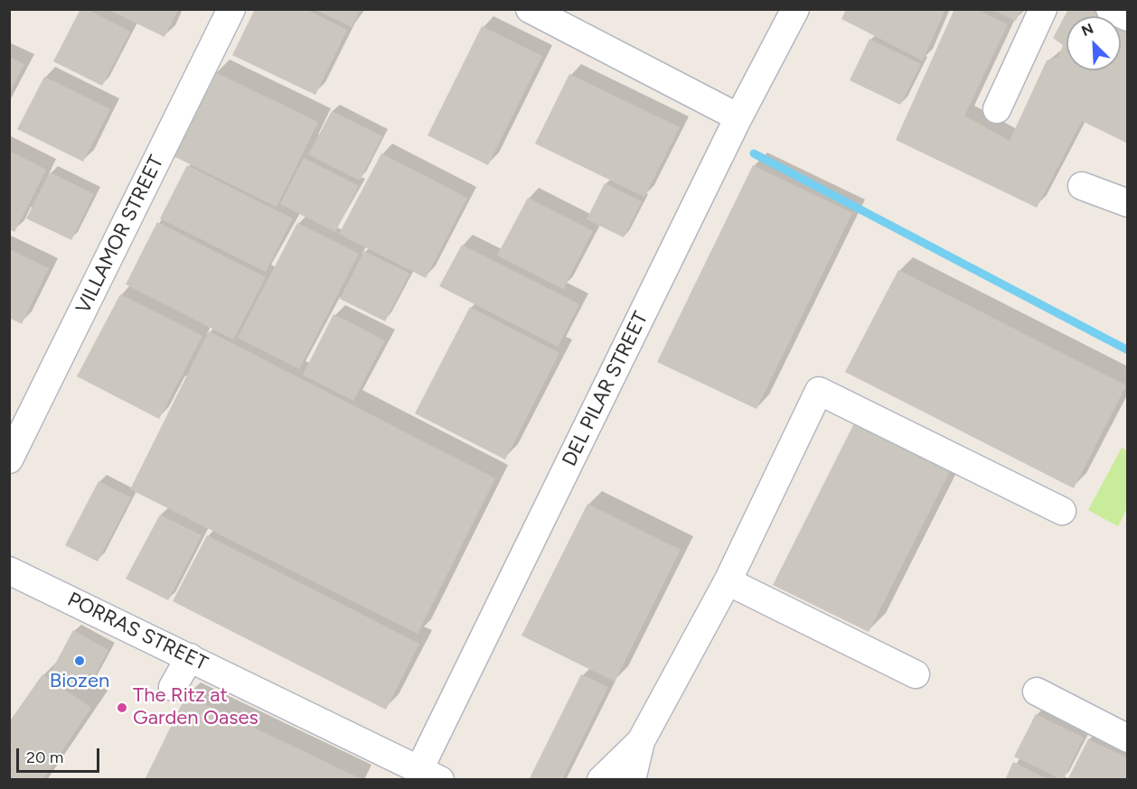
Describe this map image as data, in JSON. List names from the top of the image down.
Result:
{
  "streets": {
    "street": ["VILLAMOR STREET", "DEL PILAR STREET", "PORRAS STREET"]
  },
  "crossings": [
    ["DEL PILAR STREET", "PORRAS STREET"]
  ],
  "places": ["Biozen", "The Ritz at Garden Oases"],
  "scale_bar": "20 m",
  "north": "top left"
}
